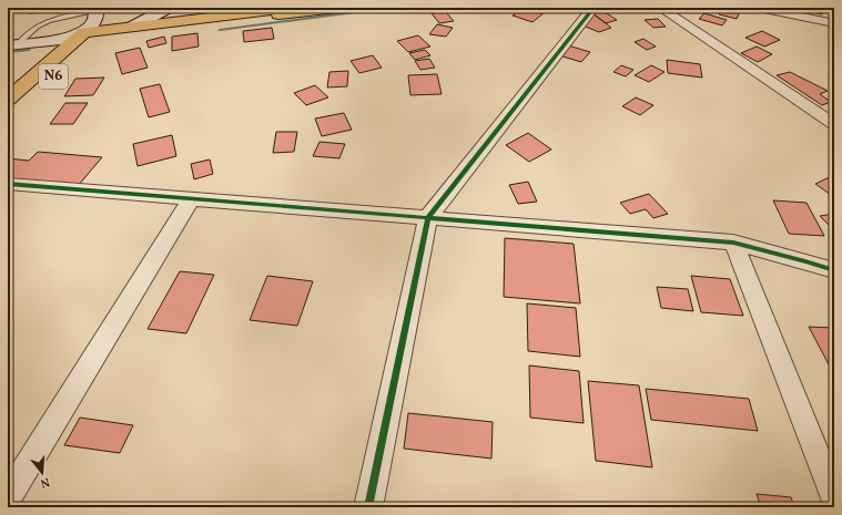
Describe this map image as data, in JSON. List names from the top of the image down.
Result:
{
  "streets": {
    "highway": ["N6"]
  },
  "north": "bottom"
}
